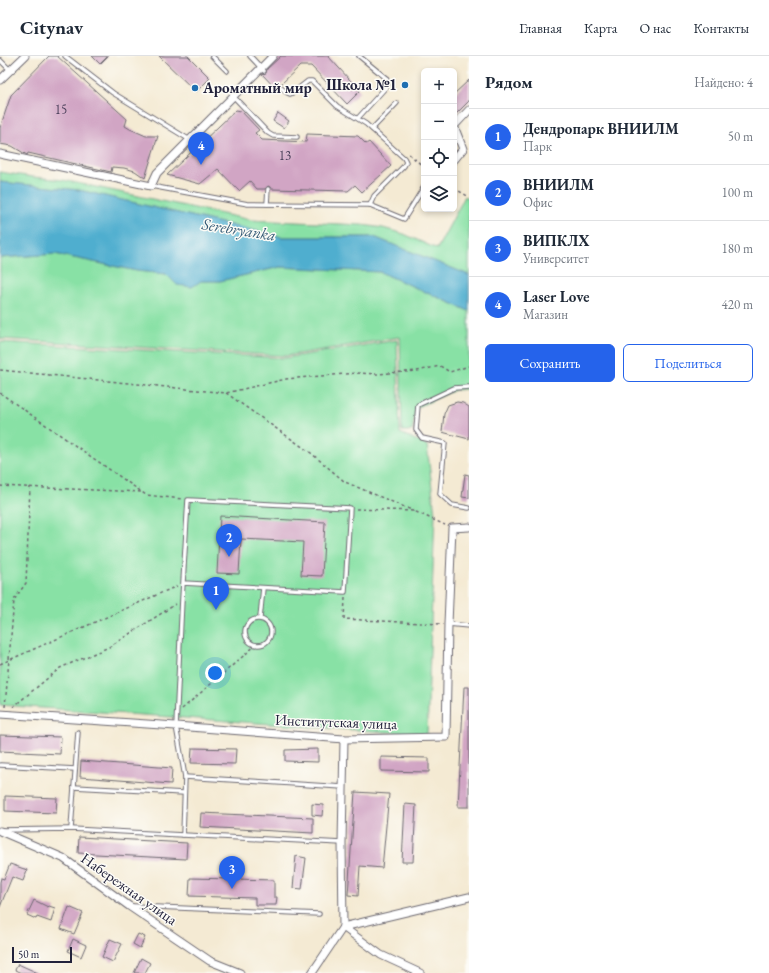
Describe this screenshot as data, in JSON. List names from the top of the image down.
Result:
{
  "streets": {
    "street": ["Институтская улица", "Набережная улица"]
  },
  "water": ["Serebryanka"],
  "places": ["Школа №1", "Ароматный мир"],
  "house_numbers": ["15", "13"],
  "scale_bar": "50 m",
  "page": {
    "header": "Citynav",
    "nav": [
      "Главная",
      "Карта",
      "О нас",
      "Контакты"
    ],
    "heading": ["Рядом", "Найдено: 4"],
    "map_buttons": ["+", "−"],
    "list": [
      {
        "mark": "1",
        "name": "Дендропарк ВНИИЛМ",
        "note": "Парк",
        "value": "50 m"
      },
      {
        "mark": "2",
        "name": "ВНИИЛМ",
        "note": "Офис",
        "value": "100 m"
      },
      {
        "mark": "3",
        "name": "ВИПКЛХ",
        "note": "Университет",
        "value": "180 m"
      },
      {
        "mark": "4",
        "name": "Laser Love",
        "note": "Магазин",
        "value": "420 m"
      }
    ],
    "pins": [
      "4",
      "2",
      "1",
      "3"
    ],
    "buttons": ["Сохранить", "Поделиться"],
    "scale": "50 m"
  }
}
